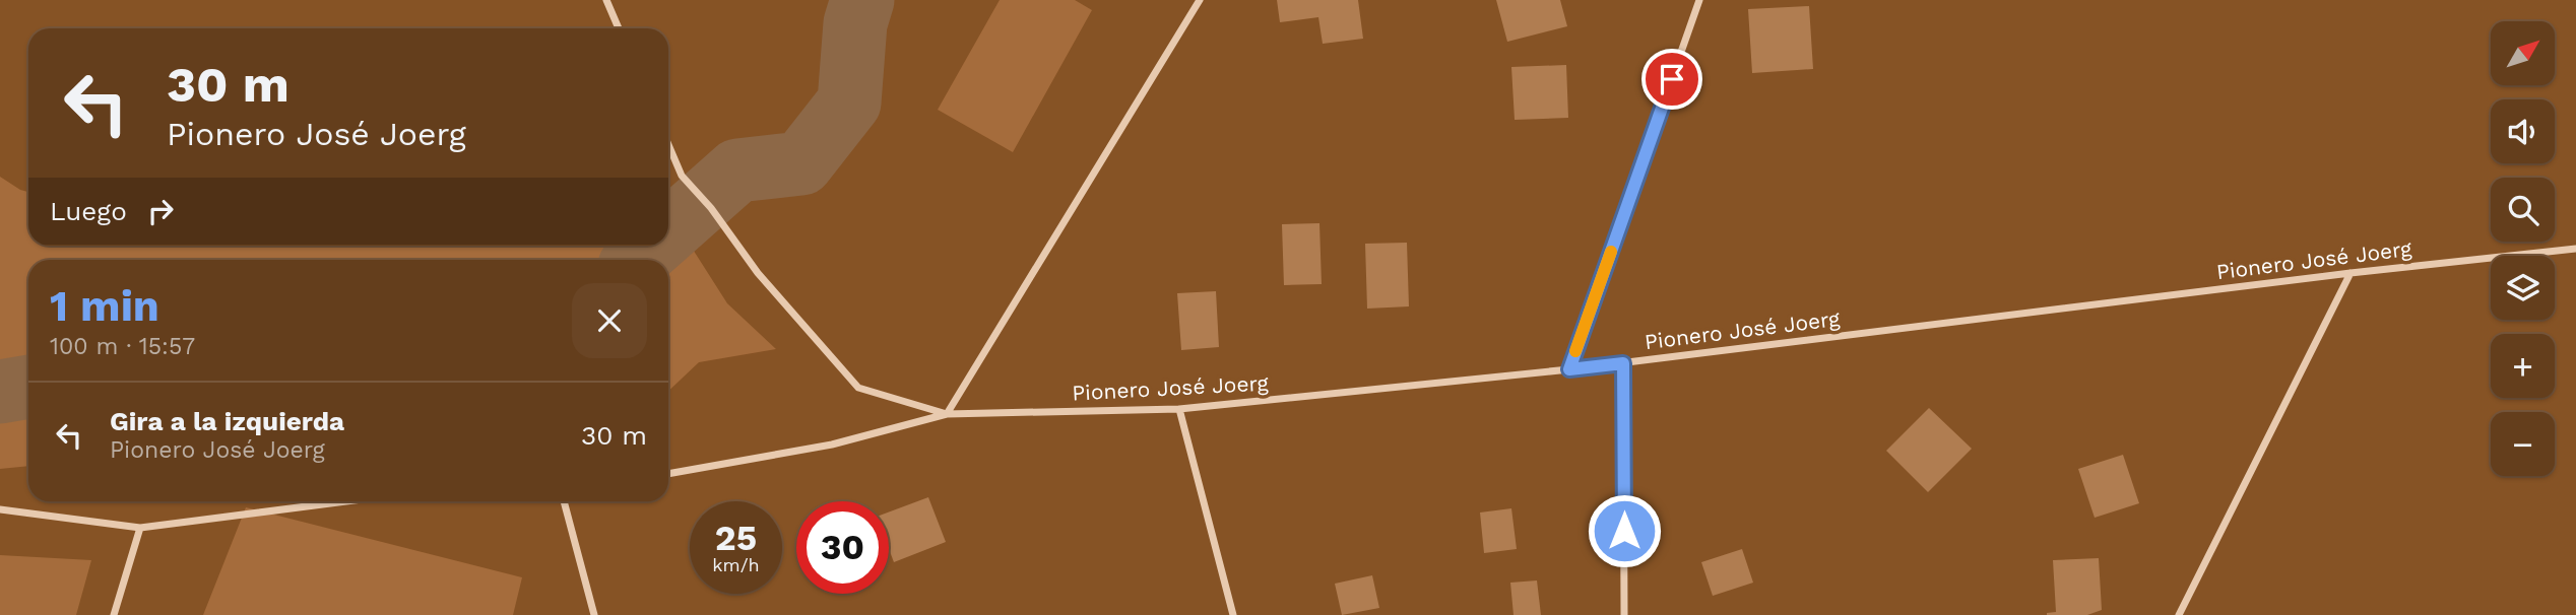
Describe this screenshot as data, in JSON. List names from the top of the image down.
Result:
{
  "streets": {
    "street": ["Pionero José Joerg"]
  },
  "north": "top right",
  "page": {
    "map_buttons": ["+", "−"],
    "turn": ["30 m", "Pionero José Joerg"],
    "then": "Luego",
    "heading": ["1 min", "100 m · 15:57"],
    "list": [
      {
        "name": "Gira a la izquierda",
        "note": "Pionero José Joerg",
        "value": "30 m"
      }
    ],
    "speed": "25 km/h",
    "limit": "30"
  }
}
